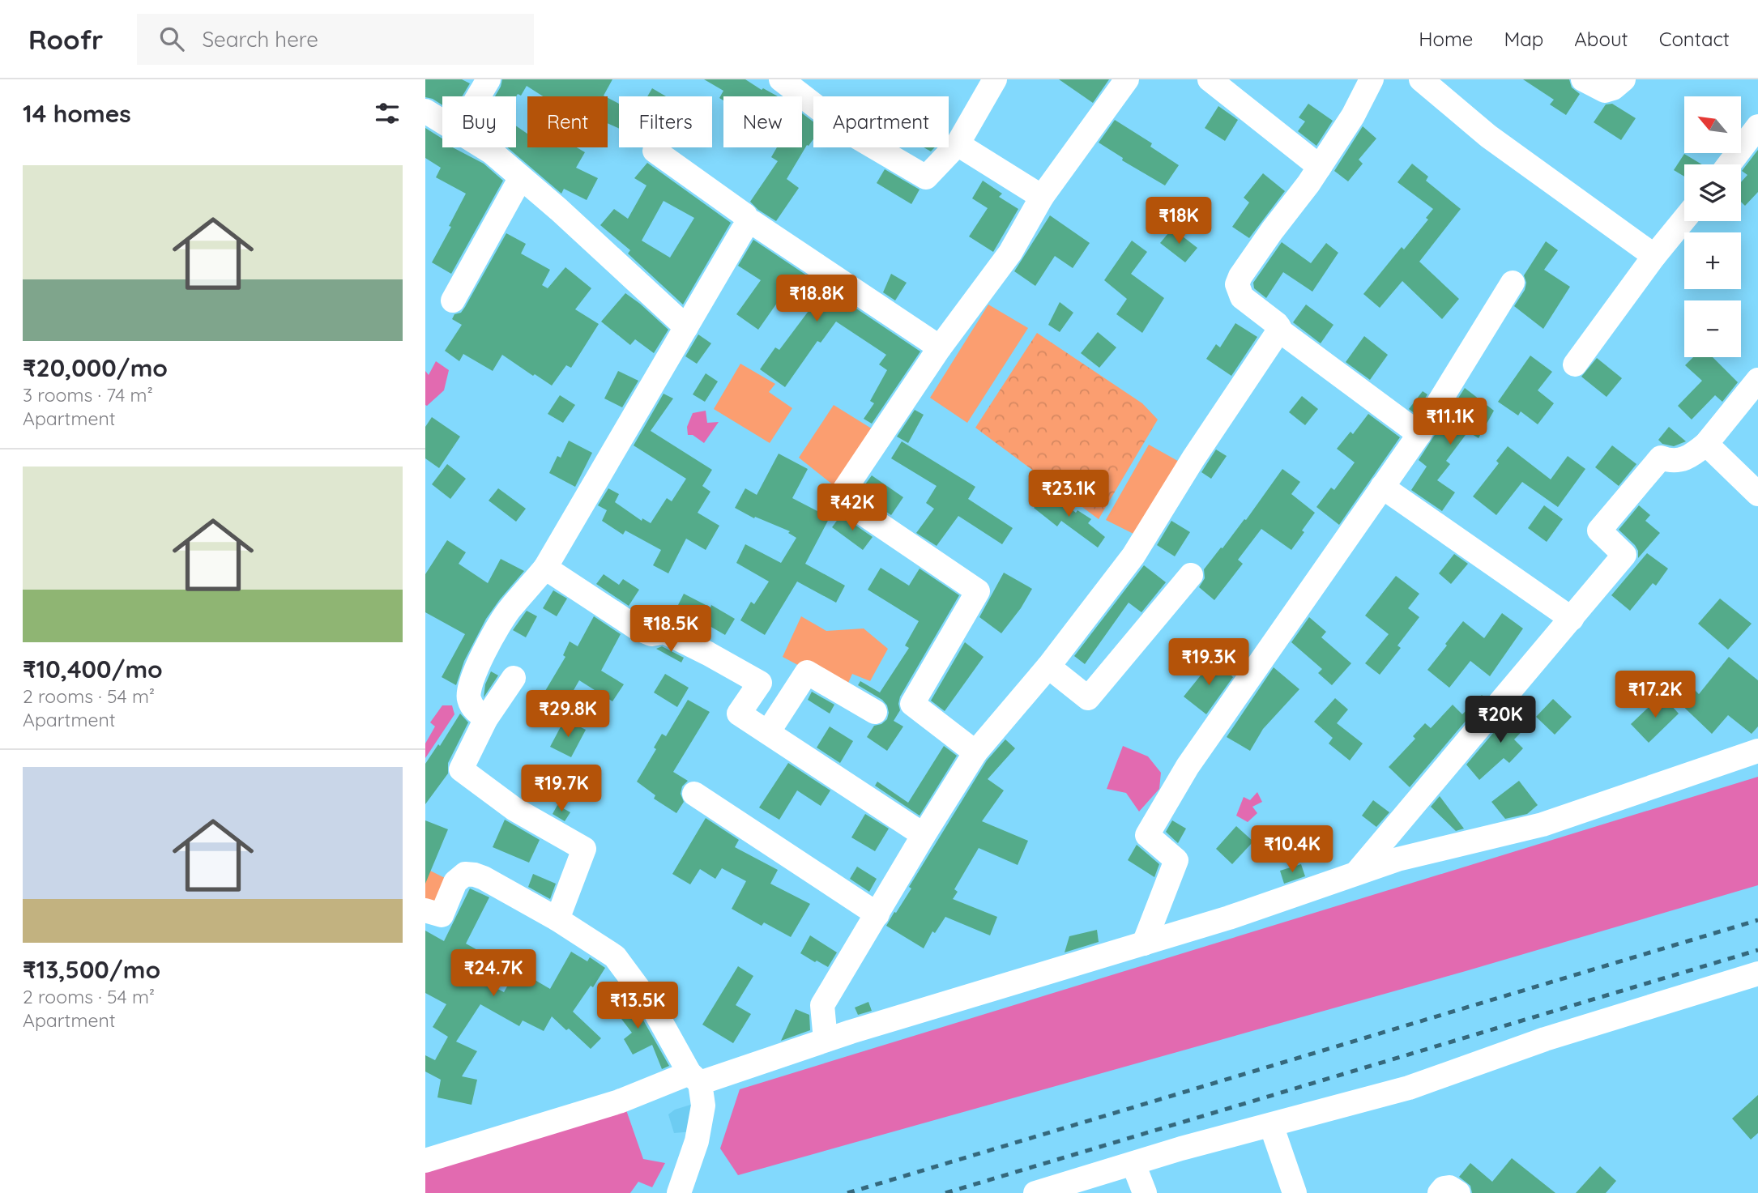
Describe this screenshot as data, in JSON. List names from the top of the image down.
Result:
{
  "north": "top left",
  "page": {
    "header": "Roofr",
    "search": "Search here",
    "nav": [
      "Home",
      "Map",
      "About",
      "Contact"
    ],
    "heading": "14 homes",
    "map_buttons": ["+", "−"],
    "chip": [
      "Buy",
      "Rent",
      "Filters",
      "New",
      "Apartment"
    ],
    "list": [
      {
        "name": "₹20,000/mo",
        "note": "3 rooms · 74 m² · Apartment"
      },
      {
        "name": "₹10,400/mo",
        "note": "2 rooms · 54 m² · Apartment"
      },
      {
        "name": "₹13,500/mo",
        "note": "2 rooms · 54 m² · Apartment"
      }
    ],
    "price": [
      "₹18K",
      "₹18.8K",
      "₹11.1K",
      "₹23.1K",
      "₹42K",
      "₹18.5K",
      "₹19.3K",
      "₹17.2K",
      "₹29.8K",
      "₹20K",
      "₹19.7K",
      "₹10.4K",
      "₹24.7K",
      "₹13.5K"
    ]
  }
}
